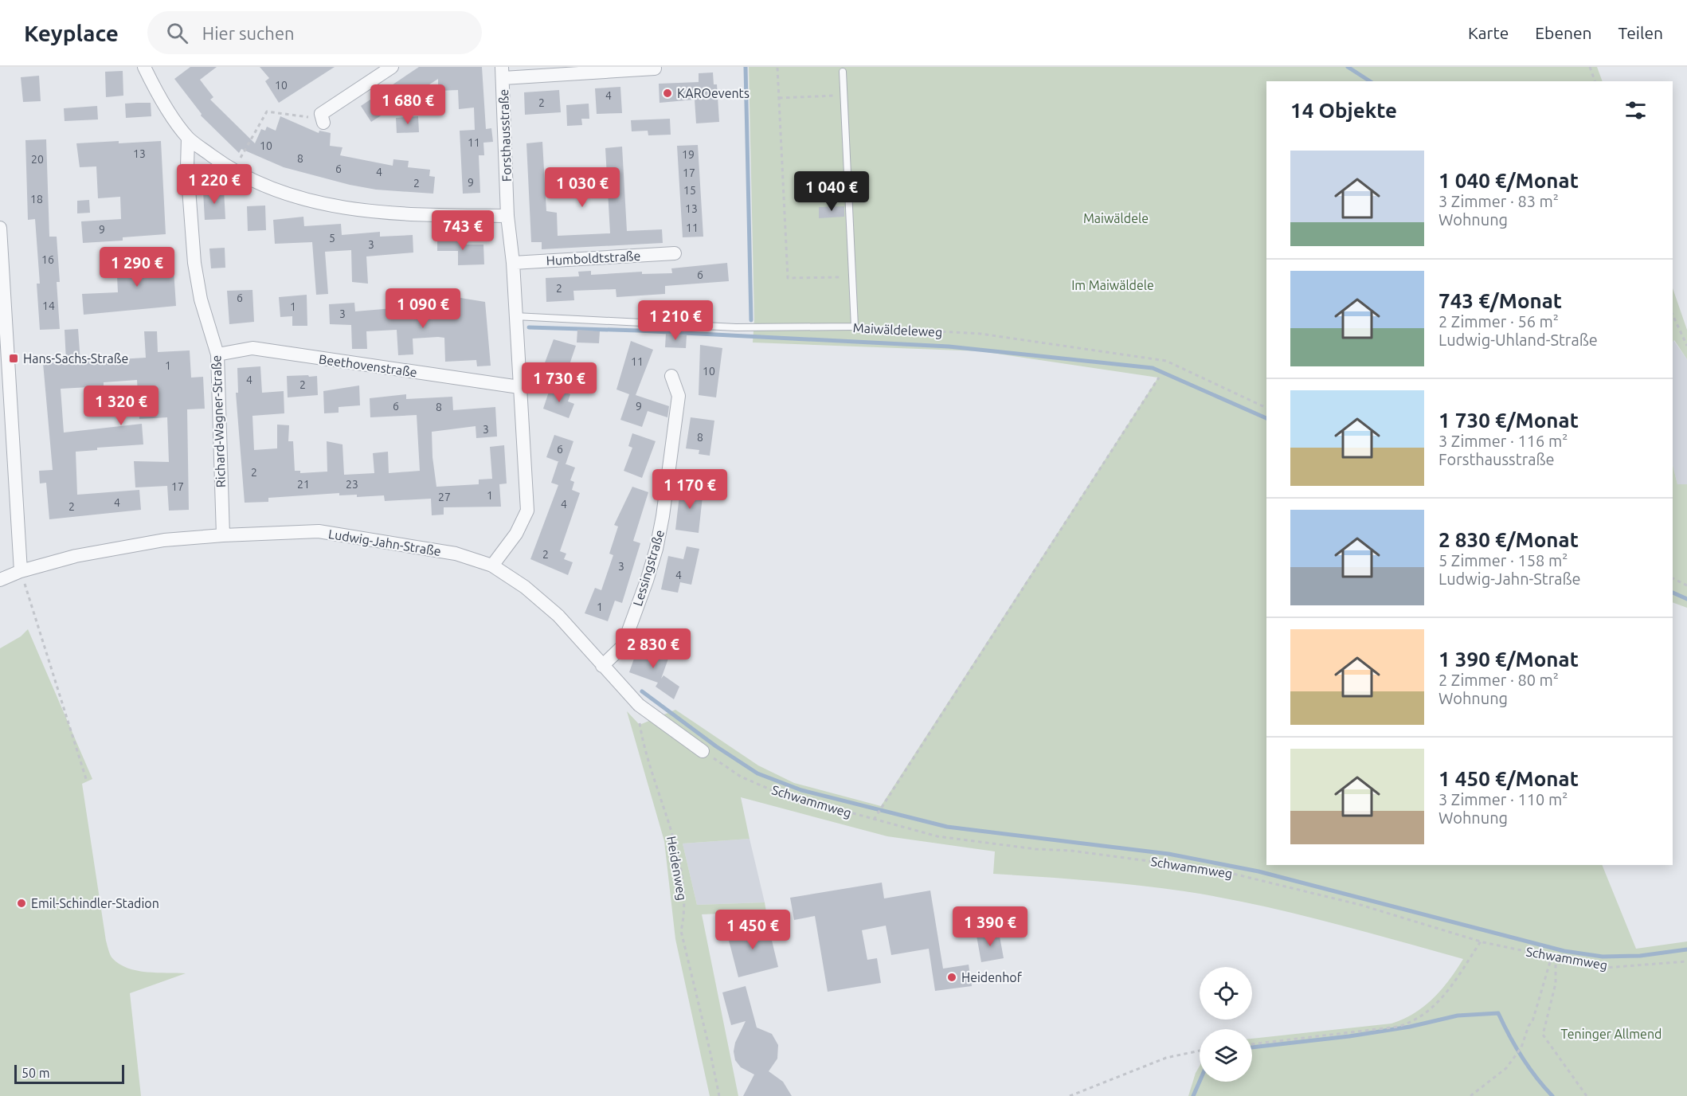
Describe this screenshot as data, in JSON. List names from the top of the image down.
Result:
{
  "streets": {
    "street": [
      "Forsthausstraße",
      "Humboldtstraße",
      "Beethovenstraße",
      "Richard-Wagner-Straße",
      "Ludwig-Jahn-Straße",
      "Lessingstraße"
    ],
    "lane": ["Maiwäldeleweg"],
    "path": ["Schwammweg", "Heidenweg"]
  },
  "crossings": [
    ["Forsthausstraße", "Humboldtstraße"],
    ["Forsthausstraße", "Maiwäldeleweg"],
    ["Forsthausstraße", "Beethovenstraße"],
    ["Forsthausstraße", "Ludwig-Jahn-Straße"],
    ["Beethovenstraße", "Richard-Wagner-Straße"],
    ["Richard-Wagner-Straße", "Ludwig-Jahn-Straße"],
    ["Ludwig-Jahn-Straße", "Lessingstraße"],
    ["Ludwig-Jahn-Straße", "Schwammweg"]
  ],
  "parks": ["Maiwäldele", "Im Maiwäldele", "Teninger Allmend"],
  "places": {
    "other": ["KAROevents", "Emil-Schindler-Stadion", "Heidenhof"],
    "transit": ["Hans-Sachs-Straße"]
  },
  "house_numbers": [
    "10",
    "4",
    "2",
    "11",
    "10",
    "13",
    "19",
    "8",
    "20",
    "6",
    "4",
    "17",
    "9",
    "2",
    "15",
    "18",
    "13",
    "11",
    "9",
    "5",
    "3",
    "16",
    "6",
    "2",
    "6",
    "14",
    "1",
    "3",
    "11",
    "1",
    "10",
    "4",
    "2",
    "6",
    "9",
    "8",
    "3",
    "8",
    "6",
    "2",
    "21",
    "23",
    "17",
    "1",
    "27",
    "4",
    "4",
    "2",
    "2",
    "3",
    "4",
    "1"
  ],
  "scale_bar": "50 m",
  "page": {
    "header": "Keyplace",
    "search": "Hier suchen",
    "nav": ["Karte", "Ebenen", "Teilen"],
    "heading": "14 Objekte",
    "price": [
      "1 680 €",
      "1 220 €",
      "1 030 €",
      "1 040 €",
      "743 €",
      "1 290 €",
      "1 090 €",
      "1 210 €",
      "1 730 €",
      "1 320 €",
      "1 170 €",
      "2 830 €",
      "1 390 €",
      "1 450 €"
    ],
    "list": [
      {
        "name": "1 040 €/Monat",
        "note": "3 Zimmer · 83 m² · Wohnung"
      },
      {
        "name": "743 €/Monat",
        "note": "2 Zimmer · 56 m² · Ludwig-Uhland-Straße"
      },
      {
        "name": "1 730 €/Monat",
        "note": "3 Zimmer · 116 m² · Forsthausstraße"
      },
      {
        "name": "2 830 €/Monat",
        "note": "5 Zimmer · 158 m² · Ludwig-Jahn-Straße"
      },
      {
        "name": "1 390 €/Monat",
        "note": "2 Zimmer · 80 m² · Wohnung"
      },
      {
        "name": "1 450 €/Monat",
        "note": "3 Zimmer · 110 m² · Wohnung"
      }
    ],
    "scale": "50 m"
  }
}
